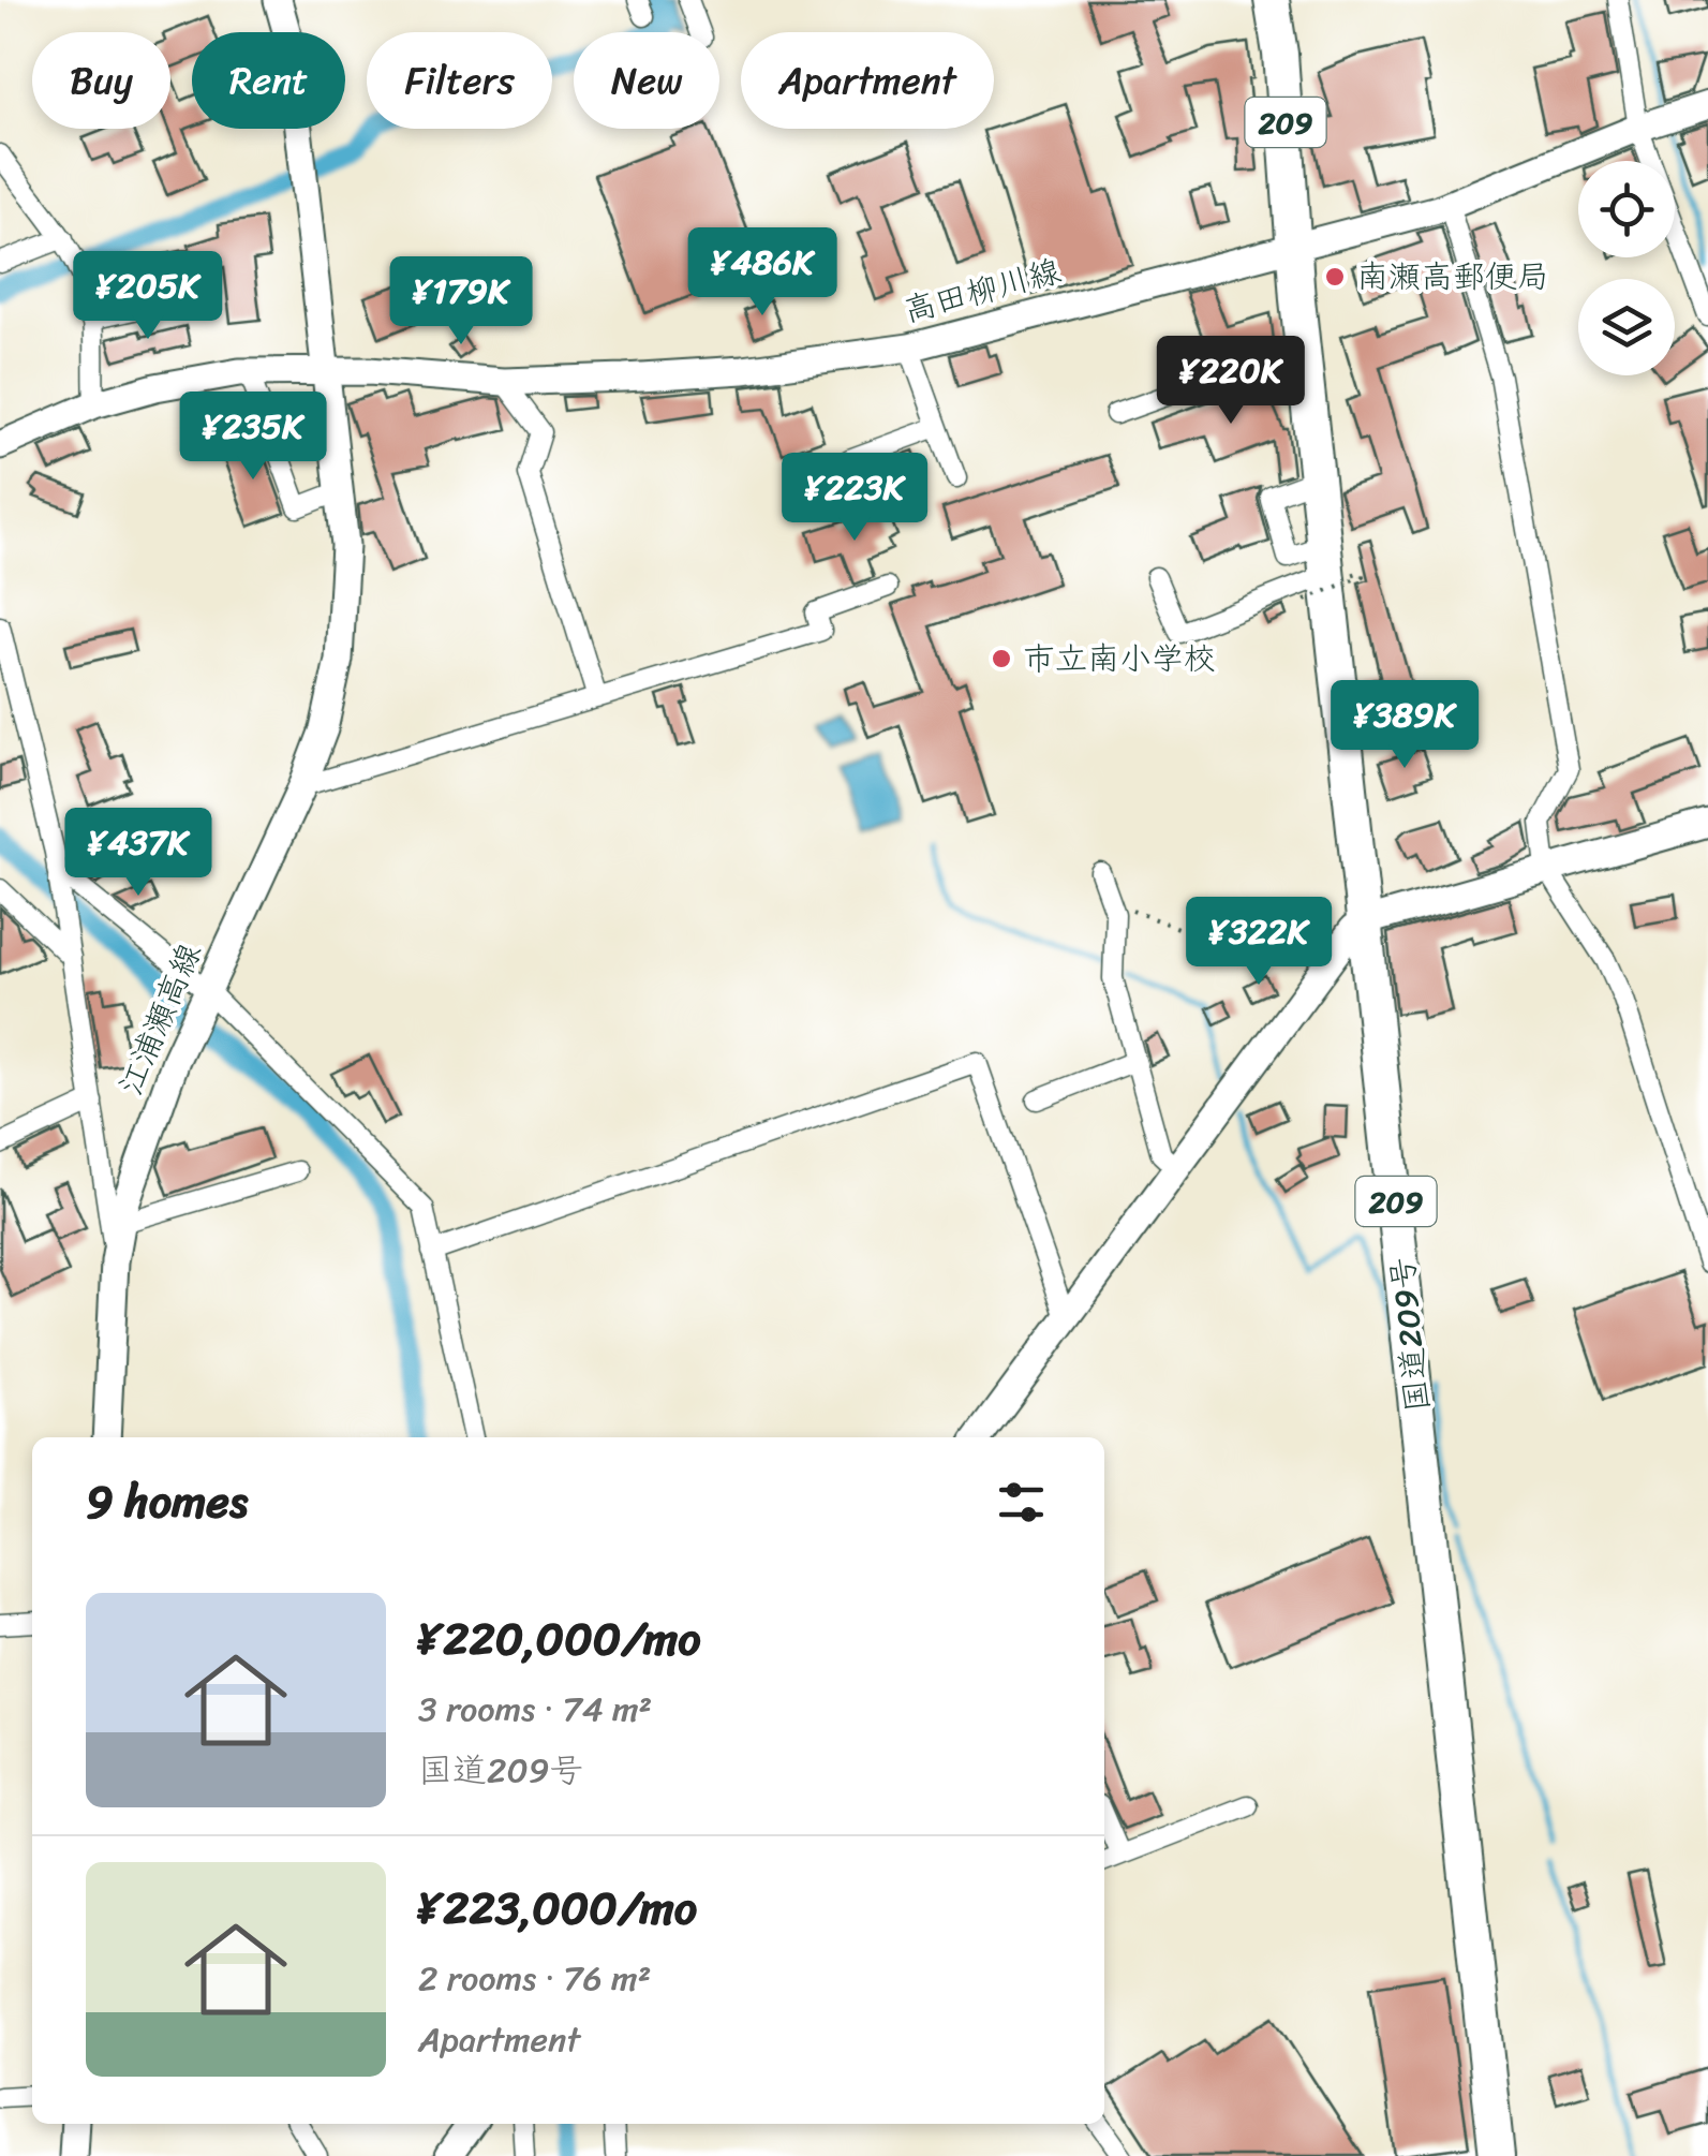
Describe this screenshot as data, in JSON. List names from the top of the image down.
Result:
{
  "streets": {
    "highway": ["209", "国道209号"],
    "main road": ["高田柳川線", "江浦瀬高線"]
  },
  "crossings": [
    ["高田柳川線", "江浦瀬高線"],
    ["高田柳川線", "国道209号"]
  ],
  "places": ["南瀬高郵便局", "市立南小学校"],
  "page": {
    "chip": [
      "Buy",
      "Rent",
      "Filters",
      "New",
      "Apartment"
    ],
    "price": [
      "¥486K",
      "¥205K",
      "¥179K",
      "¥220K",
      "¥235K",
      "¥223K",
      "¥389K",
      "¥437K",
      "¥322K"
    ],
    "heading": "9 homes",
    "list": [
      {
        "name": "¥220,000/mo",
        "note": "3 rooms · 74 m² · 国道209号"
      },
      {
        "name": "¥223,000/mo",
        "note": "2 rooms · 76 m² · Apartment"
      }
    ]
  }
}
